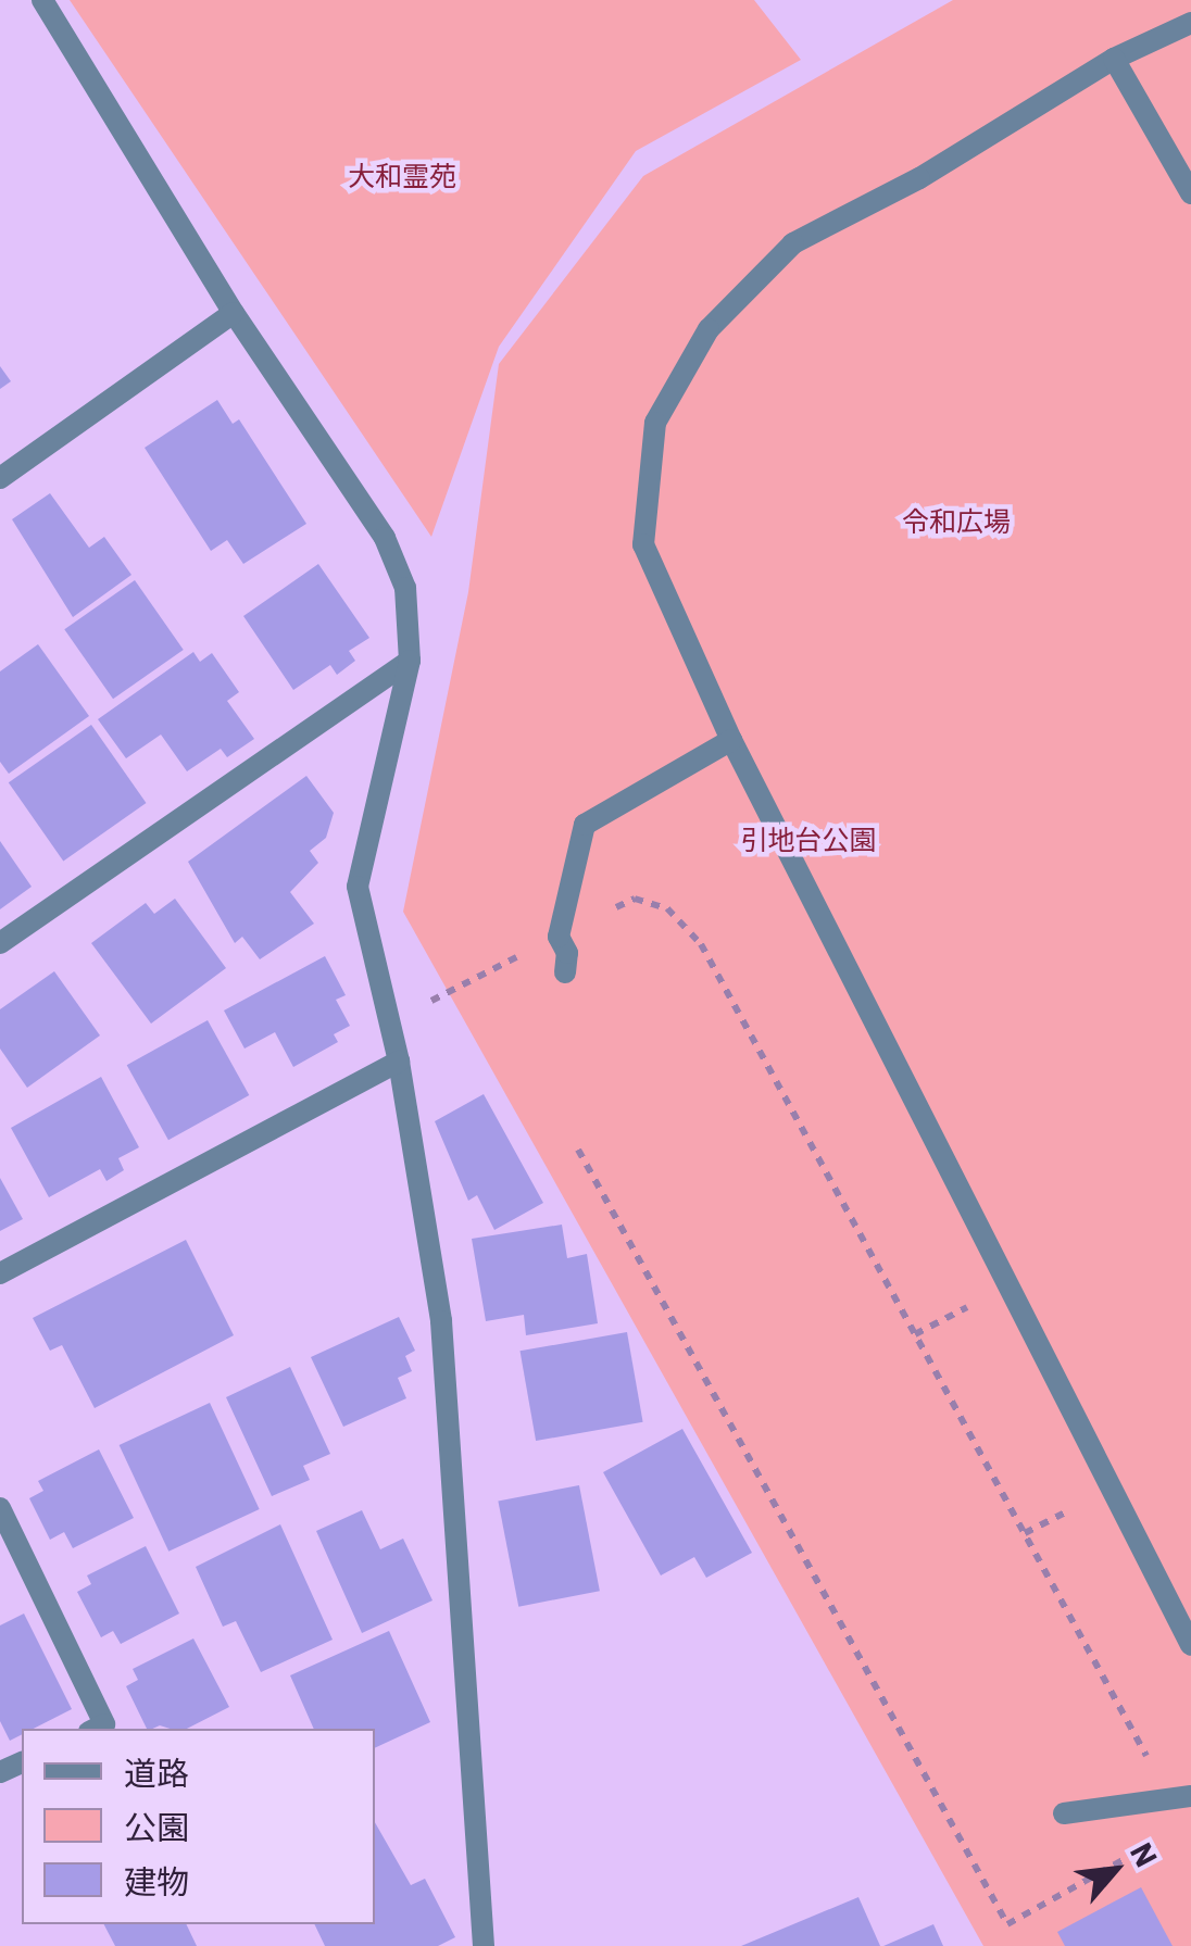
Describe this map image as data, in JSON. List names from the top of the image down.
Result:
{
  "parks": ["大和霊苑", "令和広場", "引地台公園"],
  "legend": ["道路", "公園", "建物"],
  "north": "top right"
}
